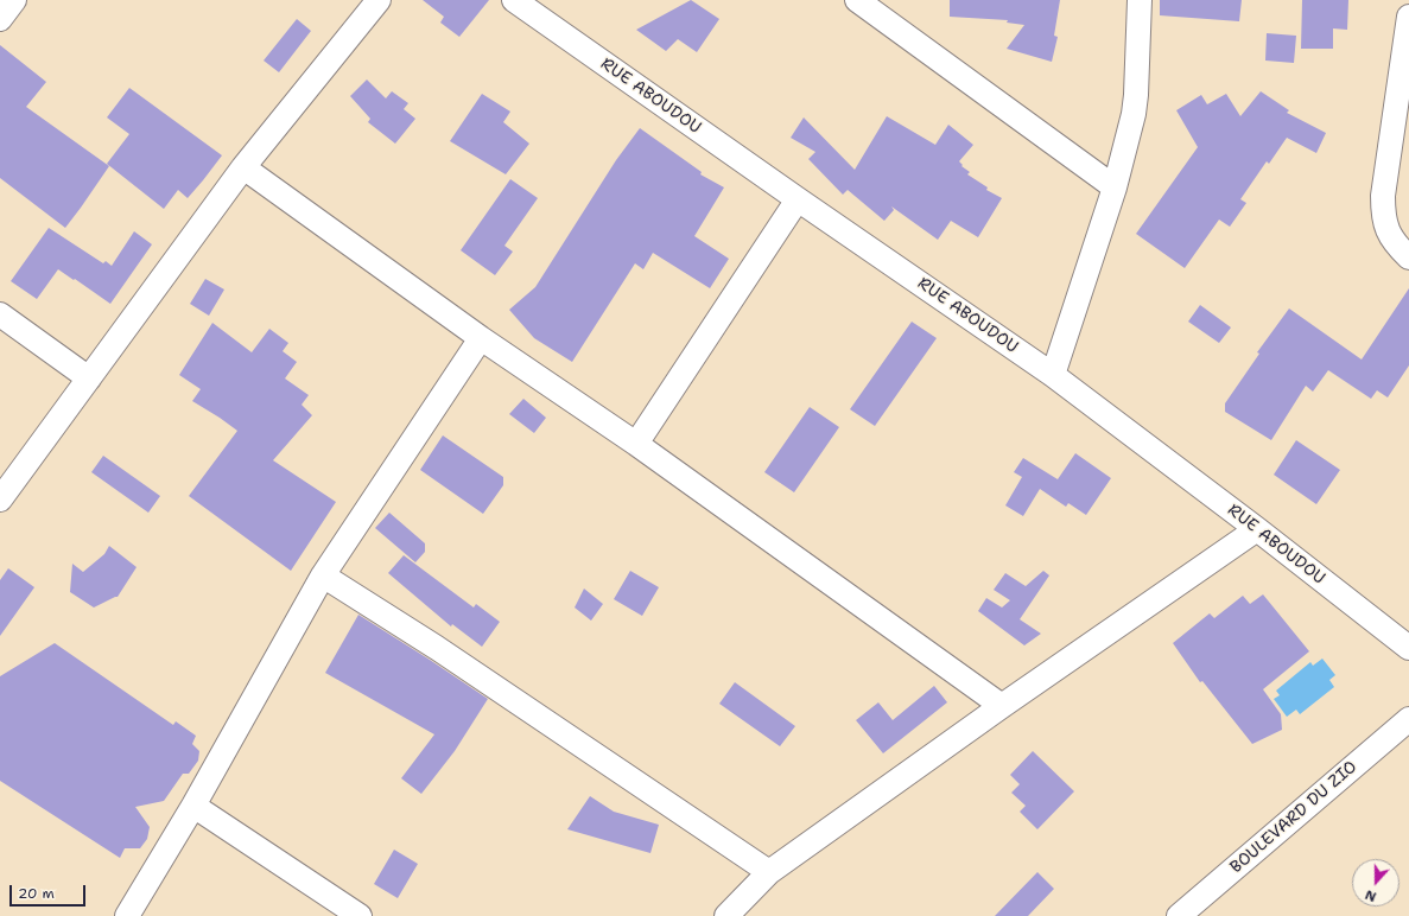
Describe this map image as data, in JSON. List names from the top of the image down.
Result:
{
  "streets": {
    "street": ["RUE ABOUDOU", "BOULEVARD DU ZIO"]
  },
  "scale_bar": "20 m",
  "north": "bottom"
}
